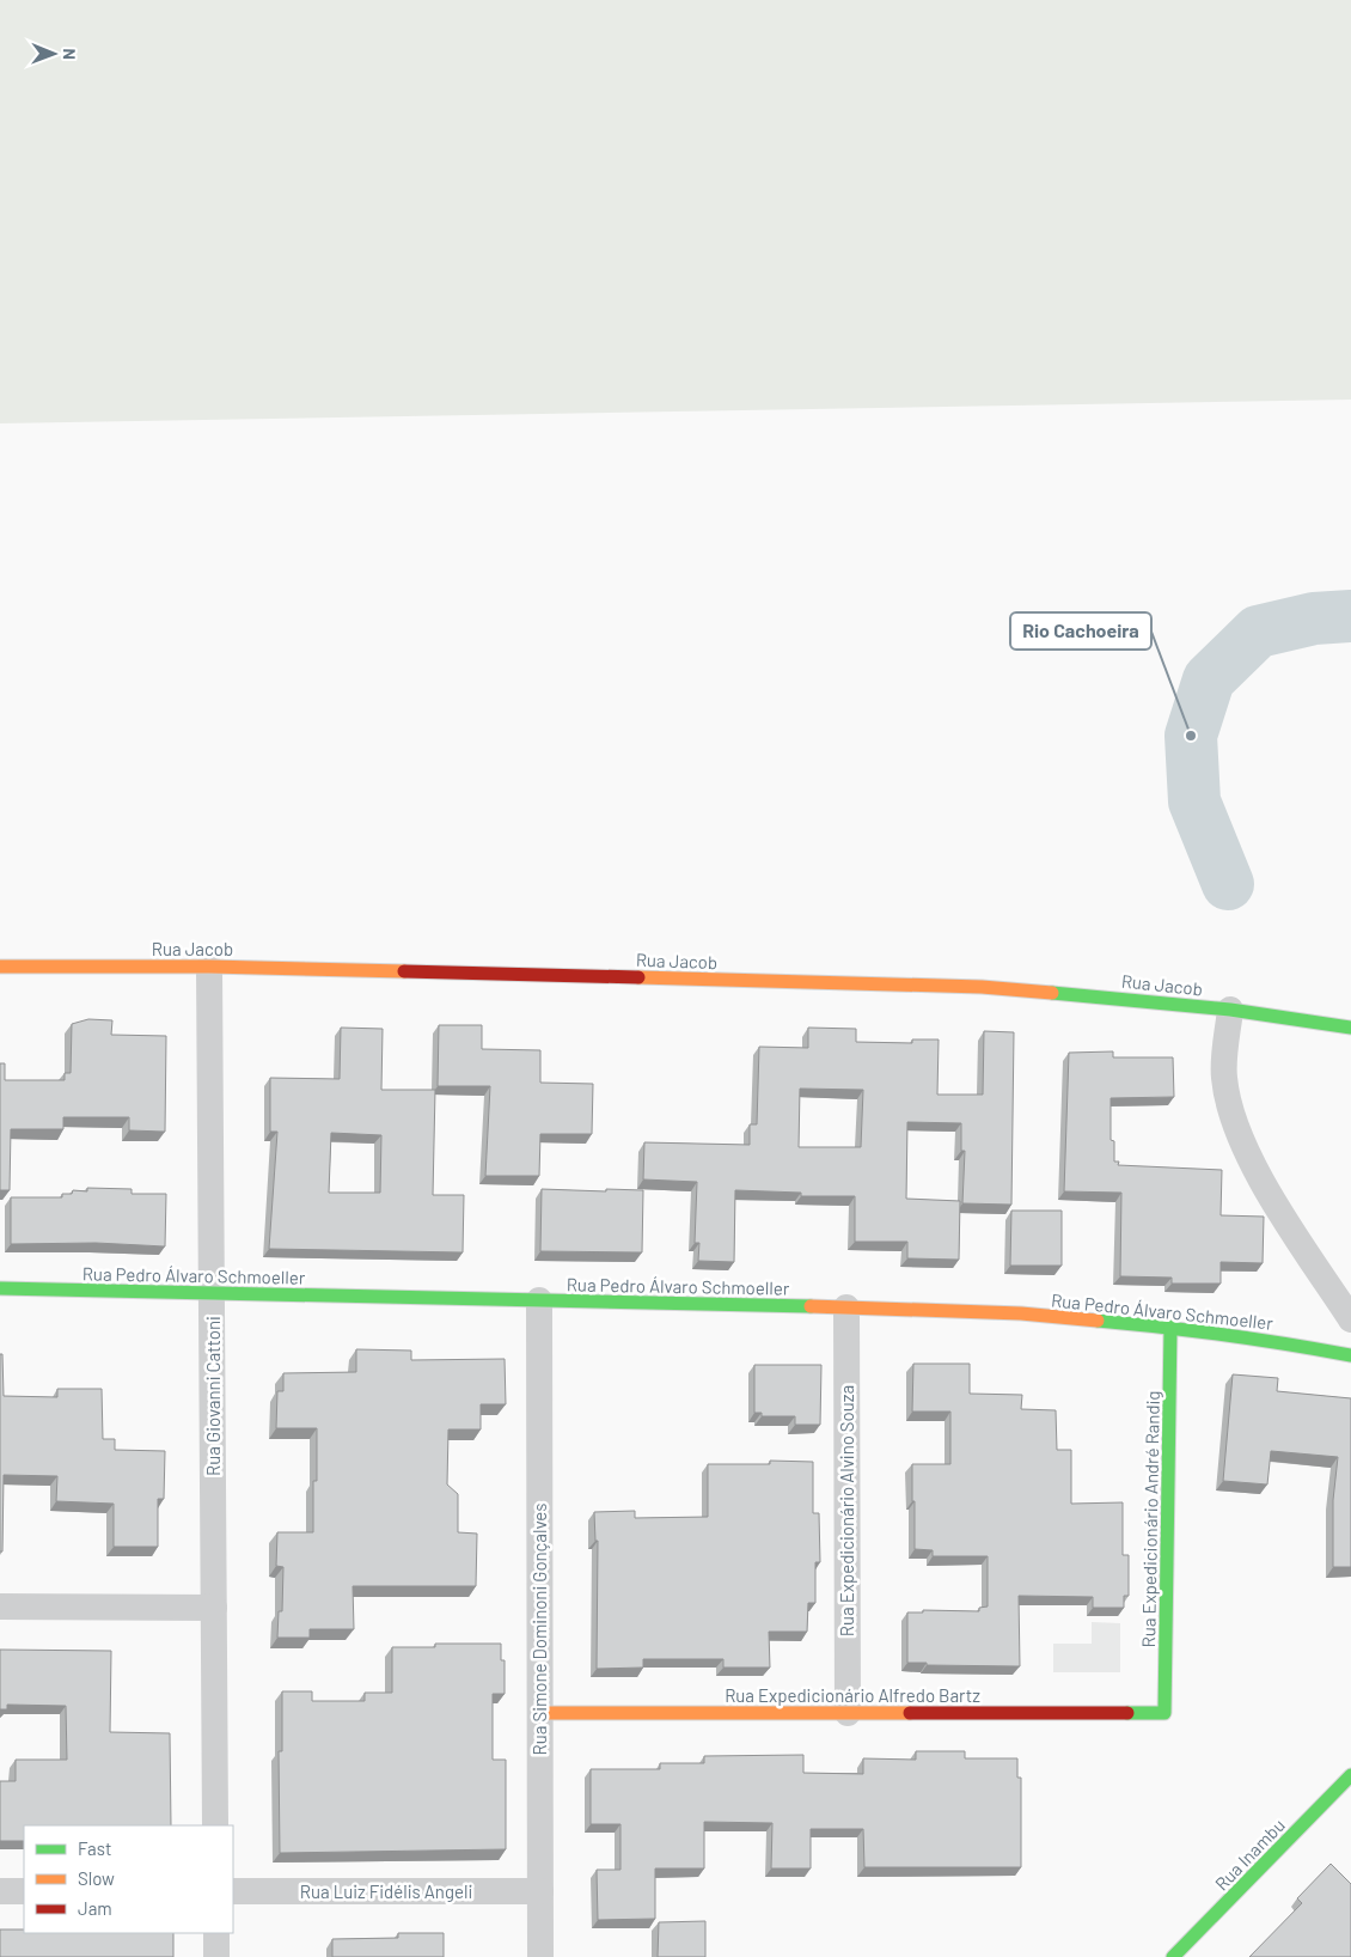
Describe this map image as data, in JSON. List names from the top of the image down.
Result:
{
  "streets": {
    "street": [
      "Rua Jacob",
      "Rua Pedro Álvaro Schmoeller",
      "Rua Giovanni Cattoni",
      "Rua Expedicionário Alvino Souza",
      "Rua Expedicionário André Randig",
      "Rua Simone Dominoni Gonçalves",
      "Rua Expedicionário Alfredo Bartz",
      "Rua Inambu",
      "Rua Luiz Fidélis Angeli"
    ]
  },
  "crossings": [
    ["Rua Jacob", "Rua Giovanni Cattoni"],
    ["Rua Pedro Álvaro Schmoeller", "Rua Giovanni Cattoni"],
    ["Rua Pedro Álvaro Schmoeller", "Rua Expedicionário Alvino Souza"],
    ["Rua Pedro Álvaro Schmoeller", "Rua Expedicionário André Randig"],
    ["Rua Pedro Álvaro Schmoeller", "Rua Simone Dominoni Gonçalves"],
    ["Rua Expedicionário Alvino Souza", "Rua Expedicionário Alfredo Bartz"],
    ["Rua Expedicionário André Randig", "Rua Expedicionário Alfredo Bartz"],
    ["Rua Simone Dominoni Gonçalves", "Rua Expedicionário Alfredo Bartz"],
    ["Rua Simone Dominoni Gonçalves", "Rua Luiz Fidélis Angeli"]
  ],
  "places": ["Rio Cachoeira"],
  "legend": ["Fast", "Slow", "Jam"],
  "north": "right"
}
